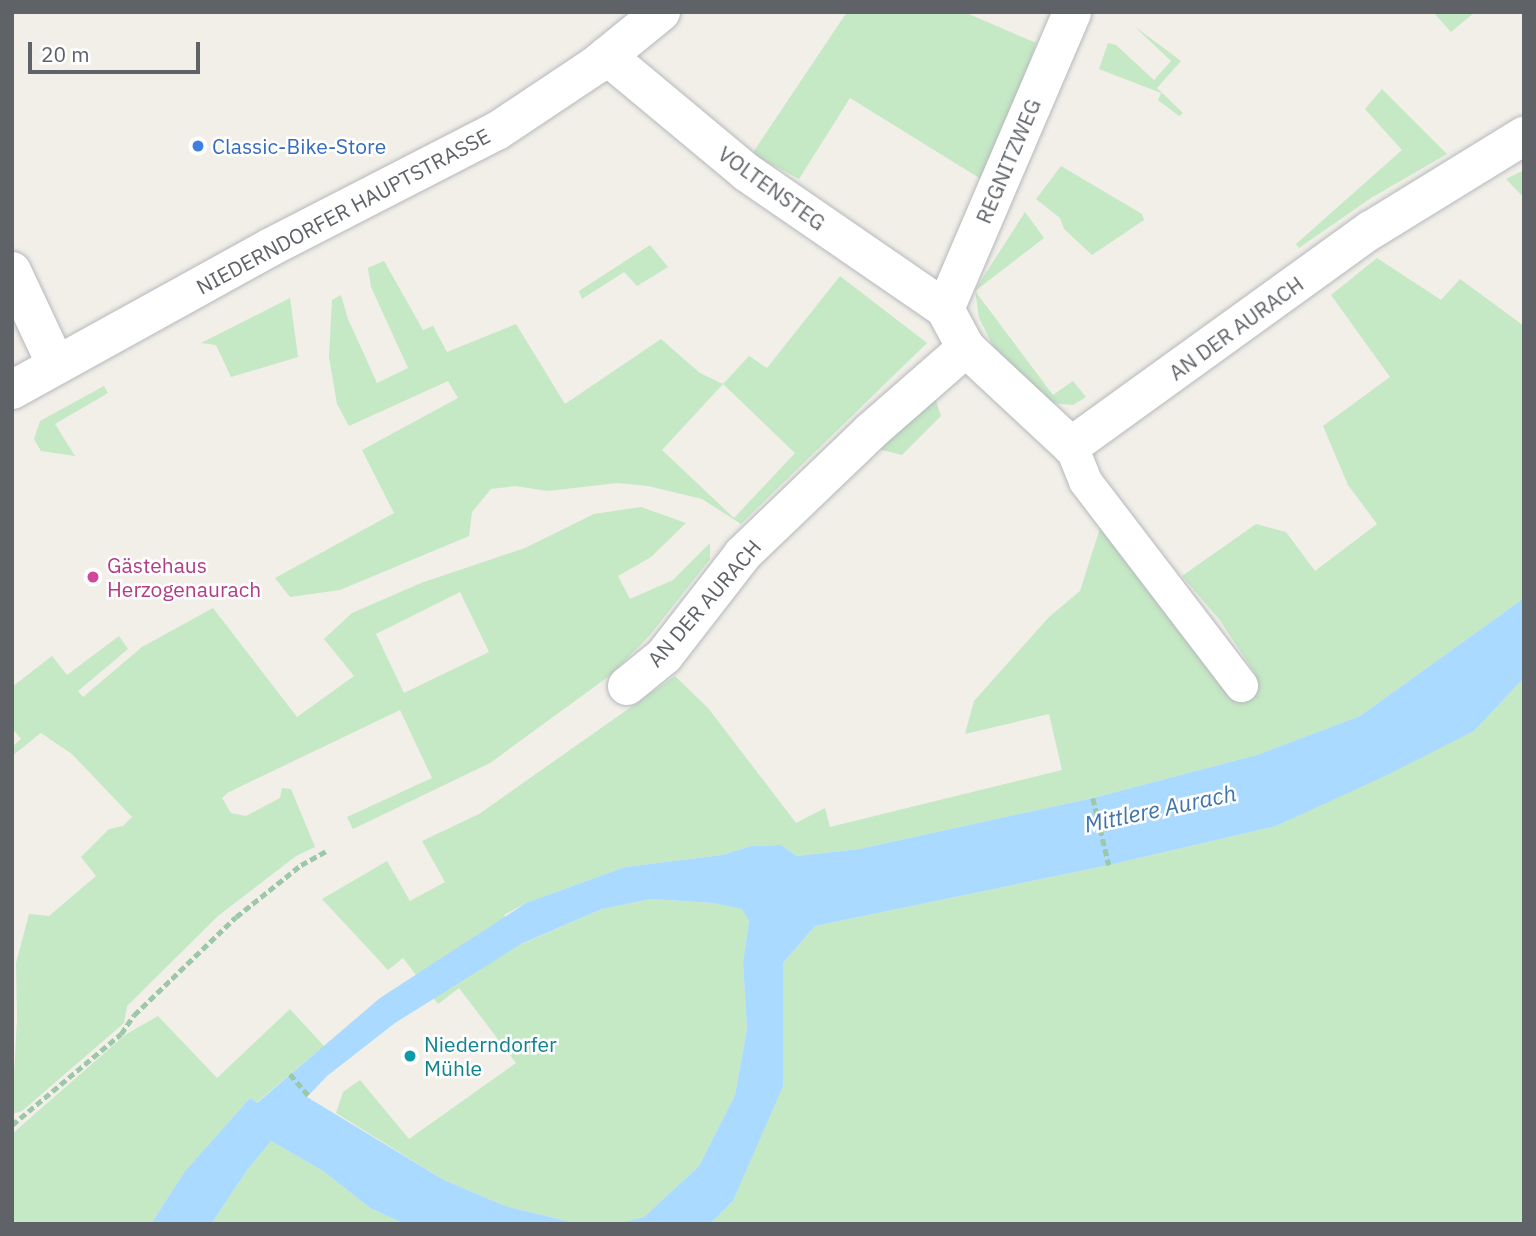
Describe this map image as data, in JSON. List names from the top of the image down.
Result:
{
  "streets": {
    "street": [
      "REGNITZWEG",
      "VOLTENSTEG",
      "NIEDERNDORFER HAUPTSTRASSE",
      "AN DER AURACH"
    ]
  },
  "crossings": [
    ["REGNITZWEG", "VOLTENSTEG"],
    ["VOLTENSTEG", "NIEDERNDORFER HAUPTSTRASSE"]
  ],
  "water": ["Mittlere Aurach"],
  "places": ["Classic-Bike-Store", "Gästehaus Herzogenaurach", "Niederndorfer Mühle"],
  "scale_bar": "20 m"
}
